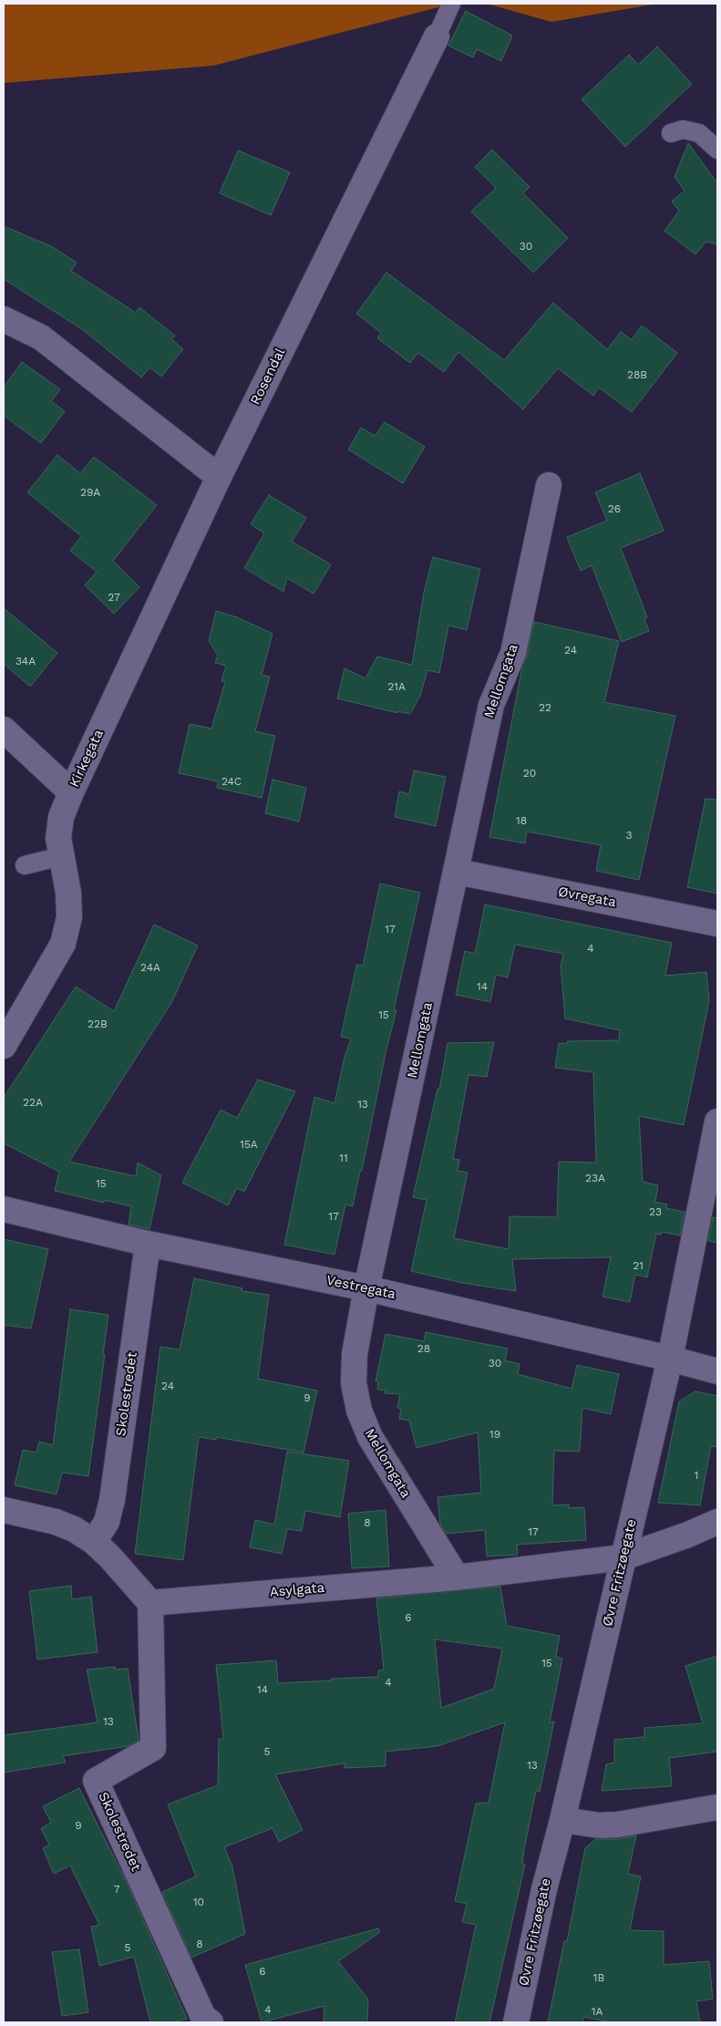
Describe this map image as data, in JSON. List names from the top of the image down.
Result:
{
  "streets": {
    "street": [
      "Rosendal",
      "Mellomgata",
      "Kirkegata",
      "Øvregata",
      "Vestregata",
      "Skolestredet",
      "Øvre Fritzøegate",
      "Asylgata"
    ]
  },
  "crossings": [
    ["Rosendal", "Kirkegata"],
    ["Mellomgata", "Øvregata"],
    ["Mellomgata", "Vestregata"],
    ["Mellomgata", "Asylgata"],
    ["Vestregata", "Skolestredet"],
    ["Vestregata", "Øvre Fritzøegate"],
    ["Skolestredet", "Asylgata"],
    ["Øvre Fritzøegate", "Asylgata"]
  ],
  "house_numbers": [
    "30",
    "28B",
    "29A",
    "26",
    "27",
    "24",
    "34A",
    "21A",
    "22",
    "20",
    "24C",
    "18",
    "3",
    "17",
    "4",
    "24A",
    "14",
    "15",
    "22B",
    "22A",
    "13",
    "15A",
    "11",
    "23A",
    "15",
    "23",
    "17",
    "21",
    "28",
    "30",
    "24",
    "9",
    "19",
    "1",
    "8",
    "17",
    "6",
    "15",
    "4",
    "14",
    "13",
    "5",
    "13",
    "9",
    "7",
    "10",
    "8",
    "5",
    "6",
    "1B",
    "4",
    "1A"
  ]
}
